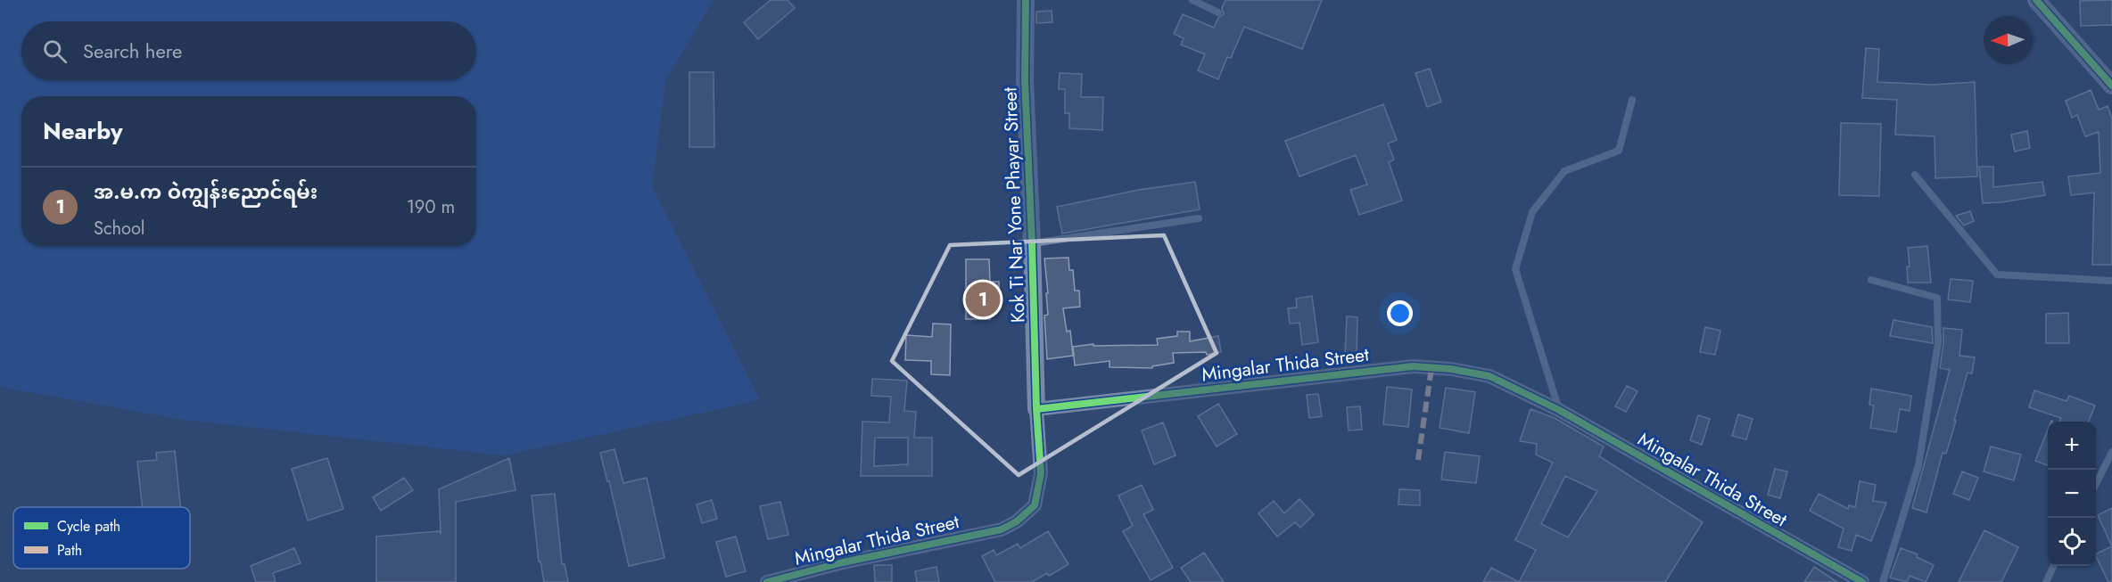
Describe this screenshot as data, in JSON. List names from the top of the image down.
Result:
{
  "streets": {
    "street": ["Kok Ti Nar Yone Phayar Street", "Mingalar Thida Street"]
  },
  "crossings": [
    ["Kok Ti Nar Yone Phayar Street", "Mingalar Thida Street"]
  ],
  "legend": ["Cycle path", "Path"],
  "north": "left",
  "page": {
    "search": "Search here",
    "heading": "Nearby",
    "list": [
      {
        "mark": "1",
        "name": "အ.မ.က ဝဲကျွန်းညောင်ရမ်း",
        "note": "School",
        "value": "190 m"
      }
    ],
    "pins": "1",
    "map_buttons": ["+", "−"]
  }
}
